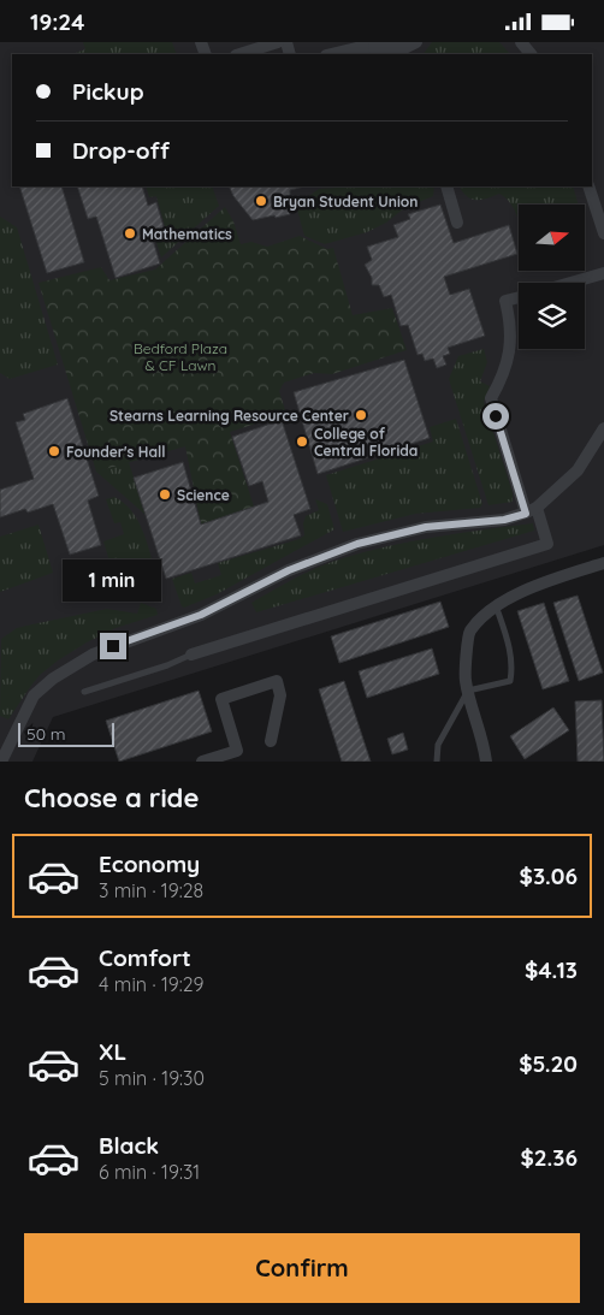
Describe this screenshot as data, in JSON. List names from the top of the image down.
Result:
{
  "parks": ["Bedford Plaza & CF Lawn"],
  "places": [
    "Bryan Student Union",
    "Mathematics",
    "Stearns Learning Resource Center",
    "College of Central Florida",
    "Founder's Hall",
    "Science"
  ],
  "scale_bar": "50 m",
  "north": "right",
  "page": {
    "status": "19:24",
    "banner": ["Pickup", "Drop-off"],
    "bubble": "1 min",
    "scale": "50 m",
    "heading": "Choose a ride",
    "list": [
      {
        "name": "Economy",
        "note": "3 min · 19:28",
        "value": "$3.06"
      },
      {
        "name": "Comfort",
        "note": "4 min · 19:29",
        "value": "$4.13"
      },
      {
        "name": "XL",
        "note": "5 min · 19:30",
        "value": "$5.20"
      },
      {
        "name": "Black",
        "note": "6 min · 19:31",
        "value": "$2.36"
      }
    ],
    "buttons": "Confirm"
  }
}
